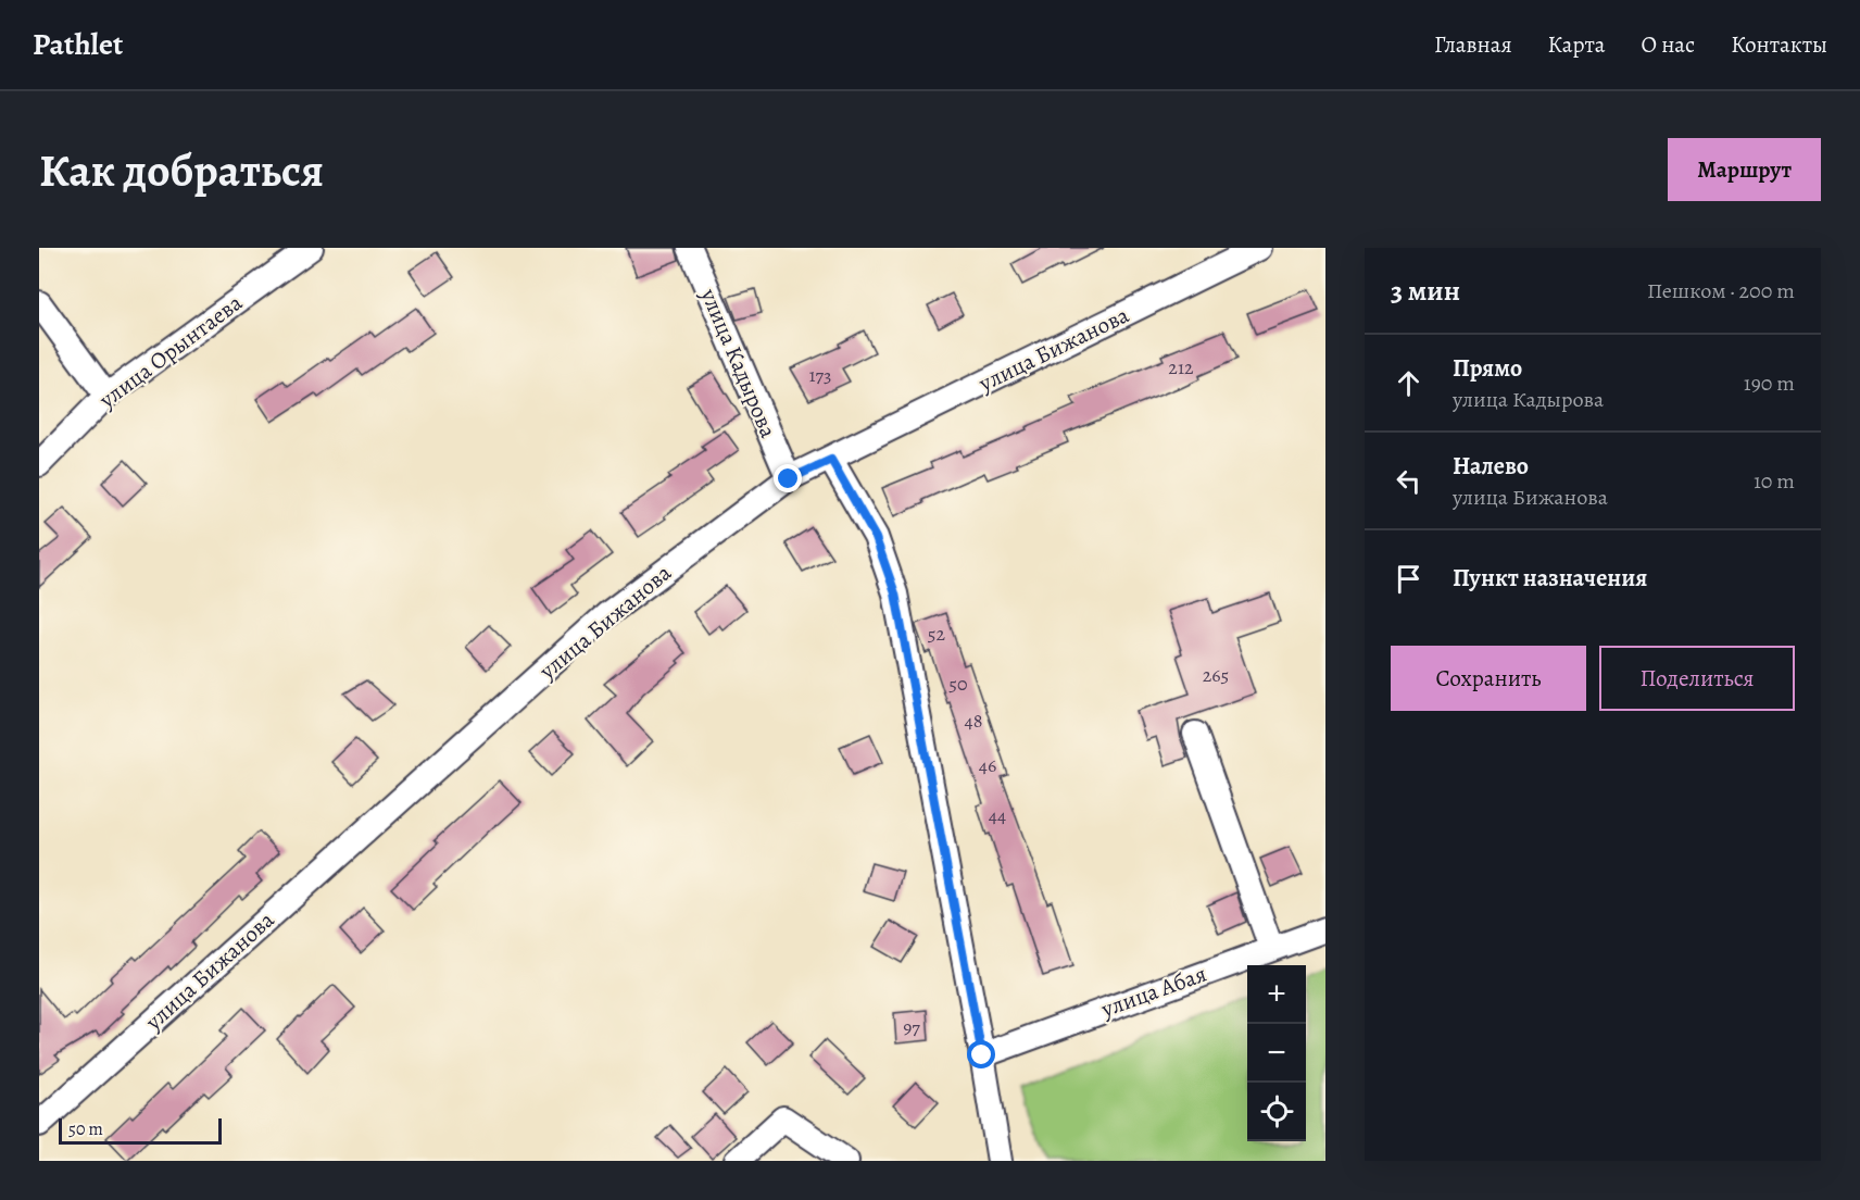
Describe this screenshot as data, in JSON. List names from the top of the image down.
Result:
{
  "streets": {
    "street": [
      "улица Бижанова",
      "улица Орынтаева",
      "улица Кадырова",
      "улица Абая"
    ]
  },
  "crossings": [
    ["улица Бижанова", "улица Кадырова"]
  ],
  "house_numbers": [
    "212",
    "173",
    "52",
    "265",
    "50",
    "48",
    "46",
    "44",
    "97"
  ],
  "scale_bar": "50 m",
  "page": {
    "header": "Pathlet",
    "nav": [
      "Главная",
      "Карта",
      "О нас",
      "Контакты"
    ],
    "buttons": [
      "Маршрут",
      ["Сохранить", "Поделиться"]
    ],
    "title": "Как добраться",
    "heading": ["3 мин", "Пешком · 200 m"],
    "list": [
      ["Прямо", "улица Кадырова", "190 m"],
      ["Налево", "улица Бижанова", "10 m"],
      "Пункт назначения"
    ],
    "map_buttons": ["+", "−"],
    "scale": "50 m"
  }
}
